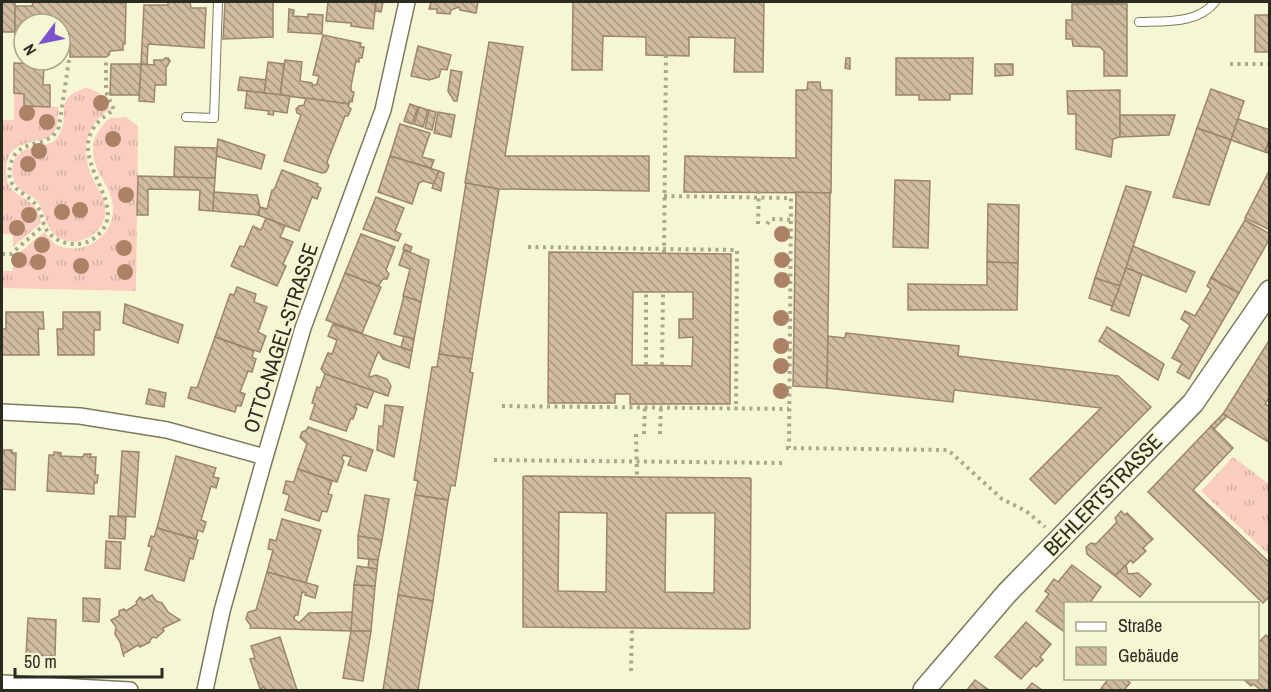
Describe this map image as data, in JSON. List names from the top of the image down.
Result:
{
  "streets": {
    "street": ["OTTO-NAGEL-STRASSE", "BEHLERTSTRASSE"]
  },
  "legend": ["Straße", "Gebäude"],
  "scale_bar": "50 m",
  "north": "bottom left"
}
